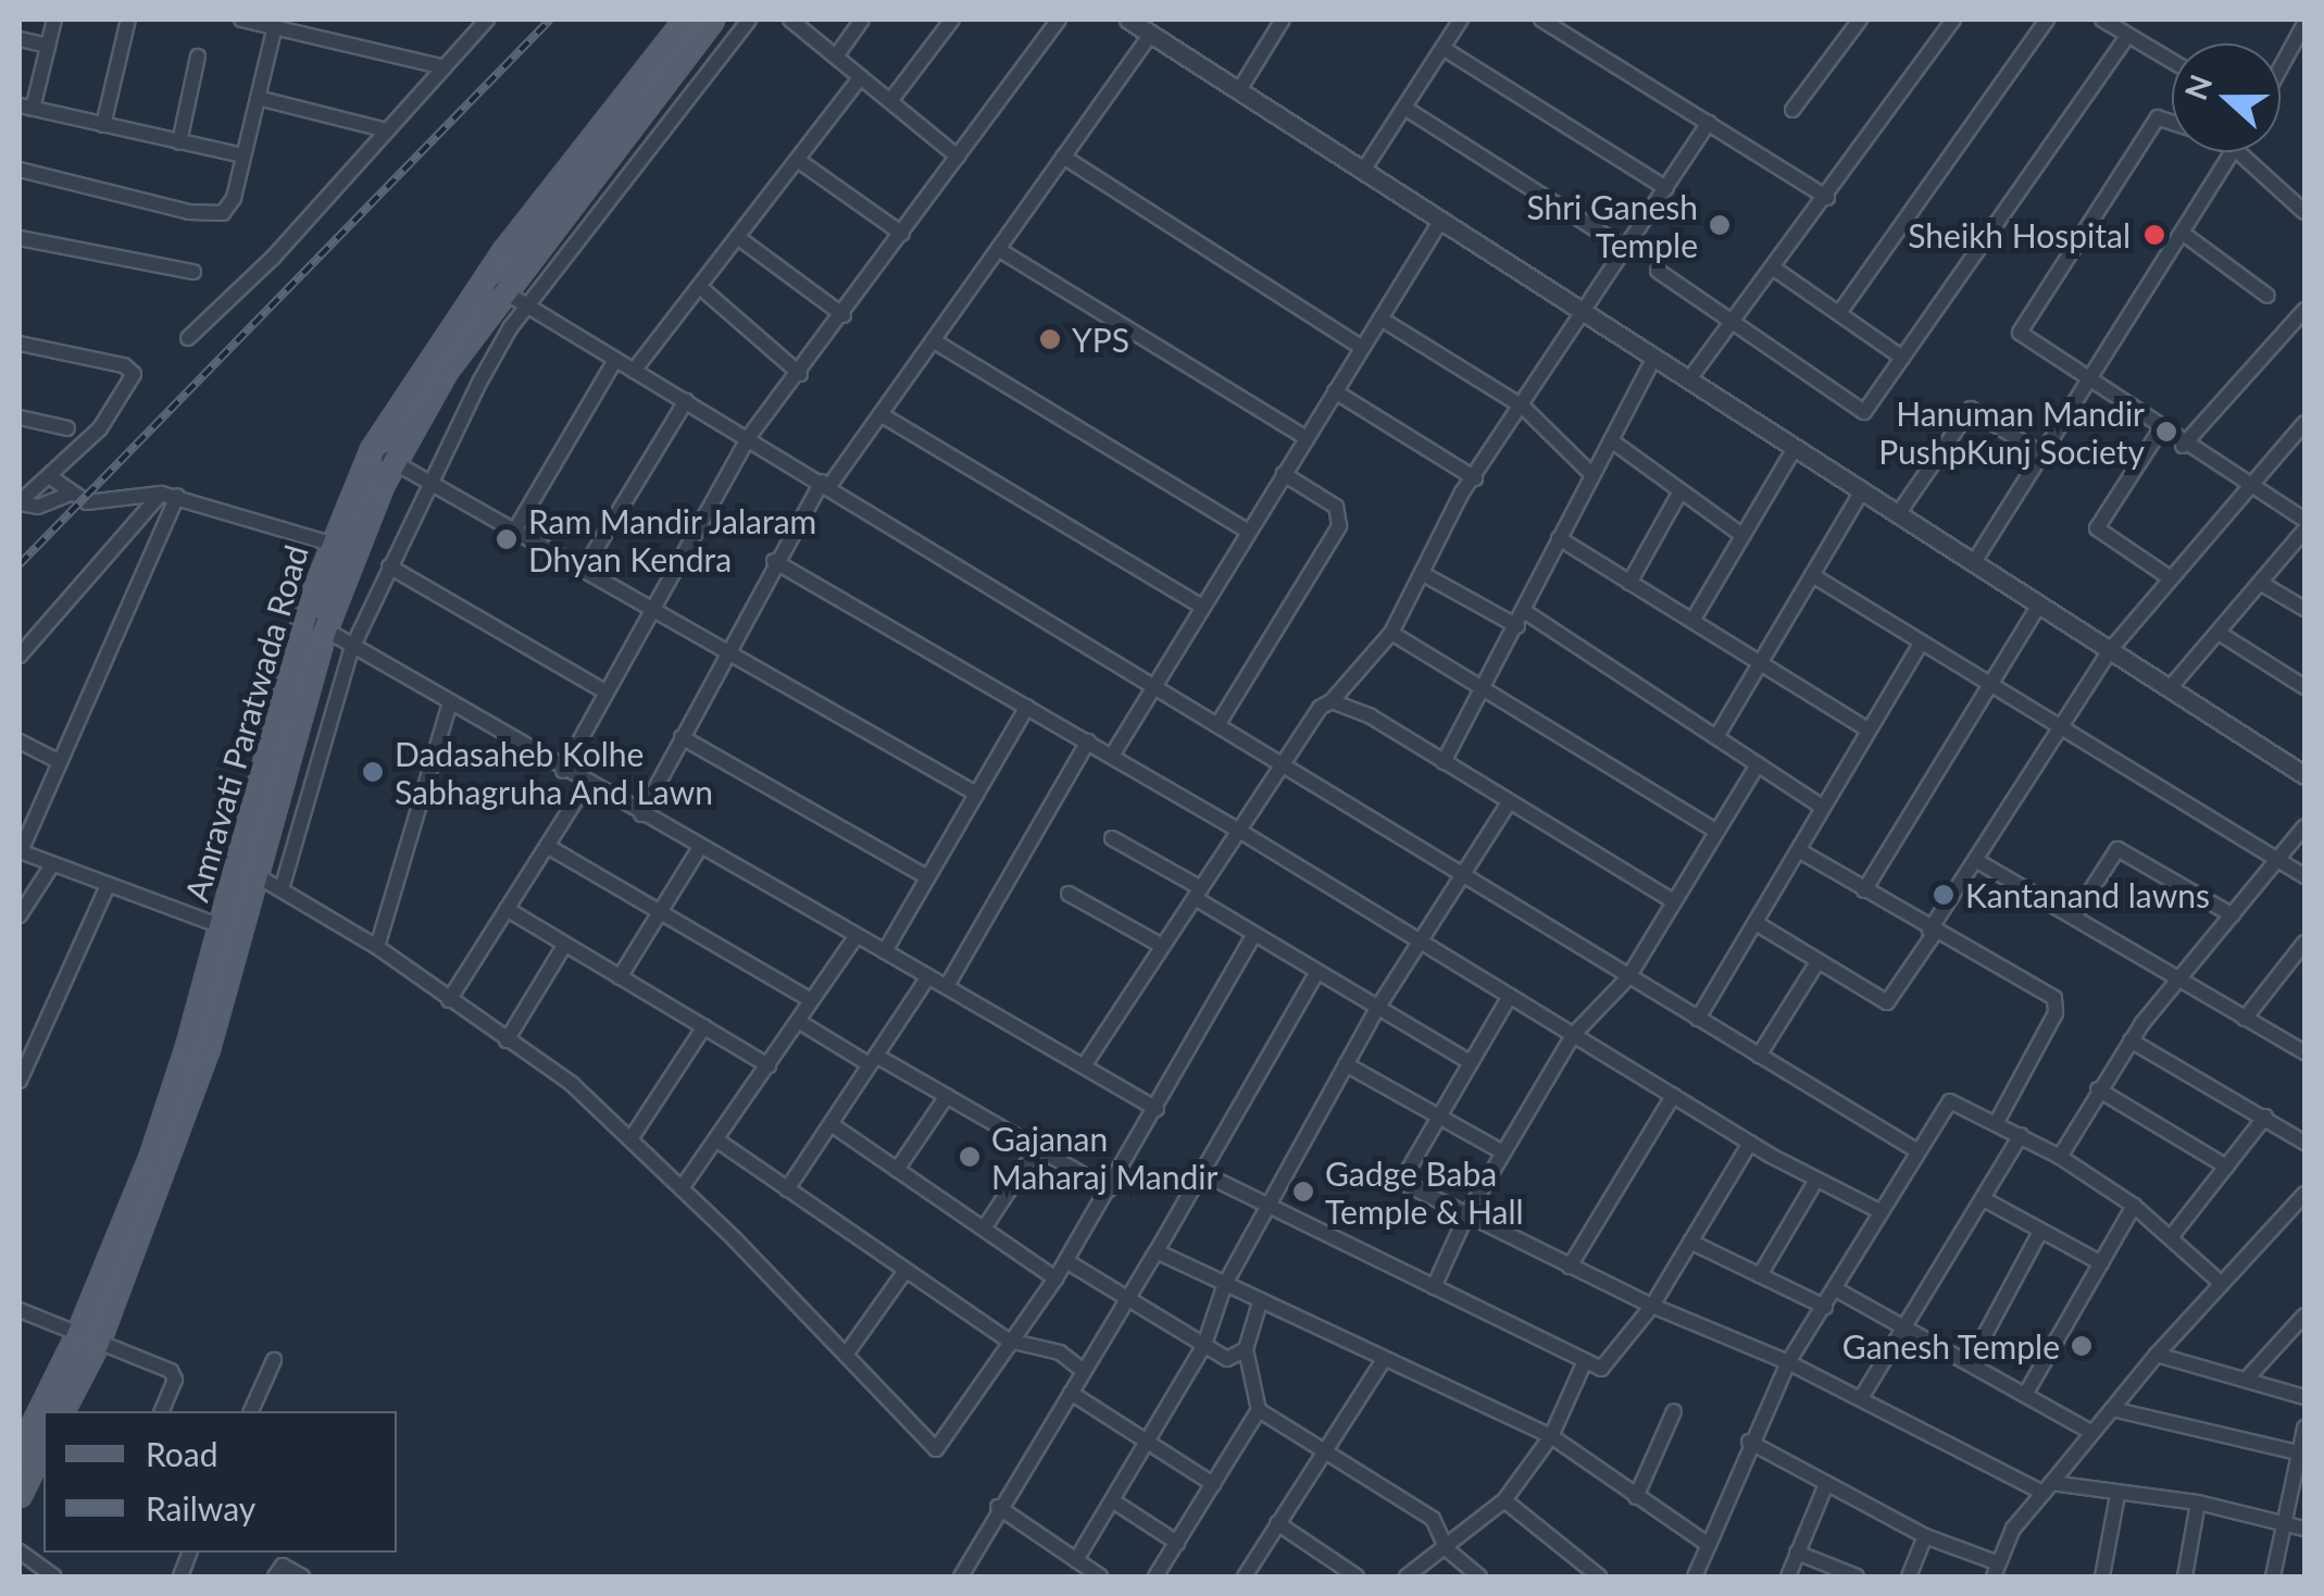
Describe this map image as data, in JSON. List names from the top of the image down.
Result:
{
  "streets": {
    "main road": ["Amravati Paratwada Road"]
  },
  "places": [
    "Shri Ganesh Temple",
    "Sheikh Hospital",
    "YPS",
    "Hanuman Mandir PushpKunj Society",
    "Ram Mandir Jalaram Dhyan Kendra",
    "Dadasaheb Kolhe Sabhagruha And Lawn",
    "Kantanand lawns",
    "Gajanan Maharaj Mandir",
    "Gadge Baba Temple & Hall",
    "Ganesh Temple"
  ],
  "legend": ["Road", "Railway"],
  "north": "left"
}
